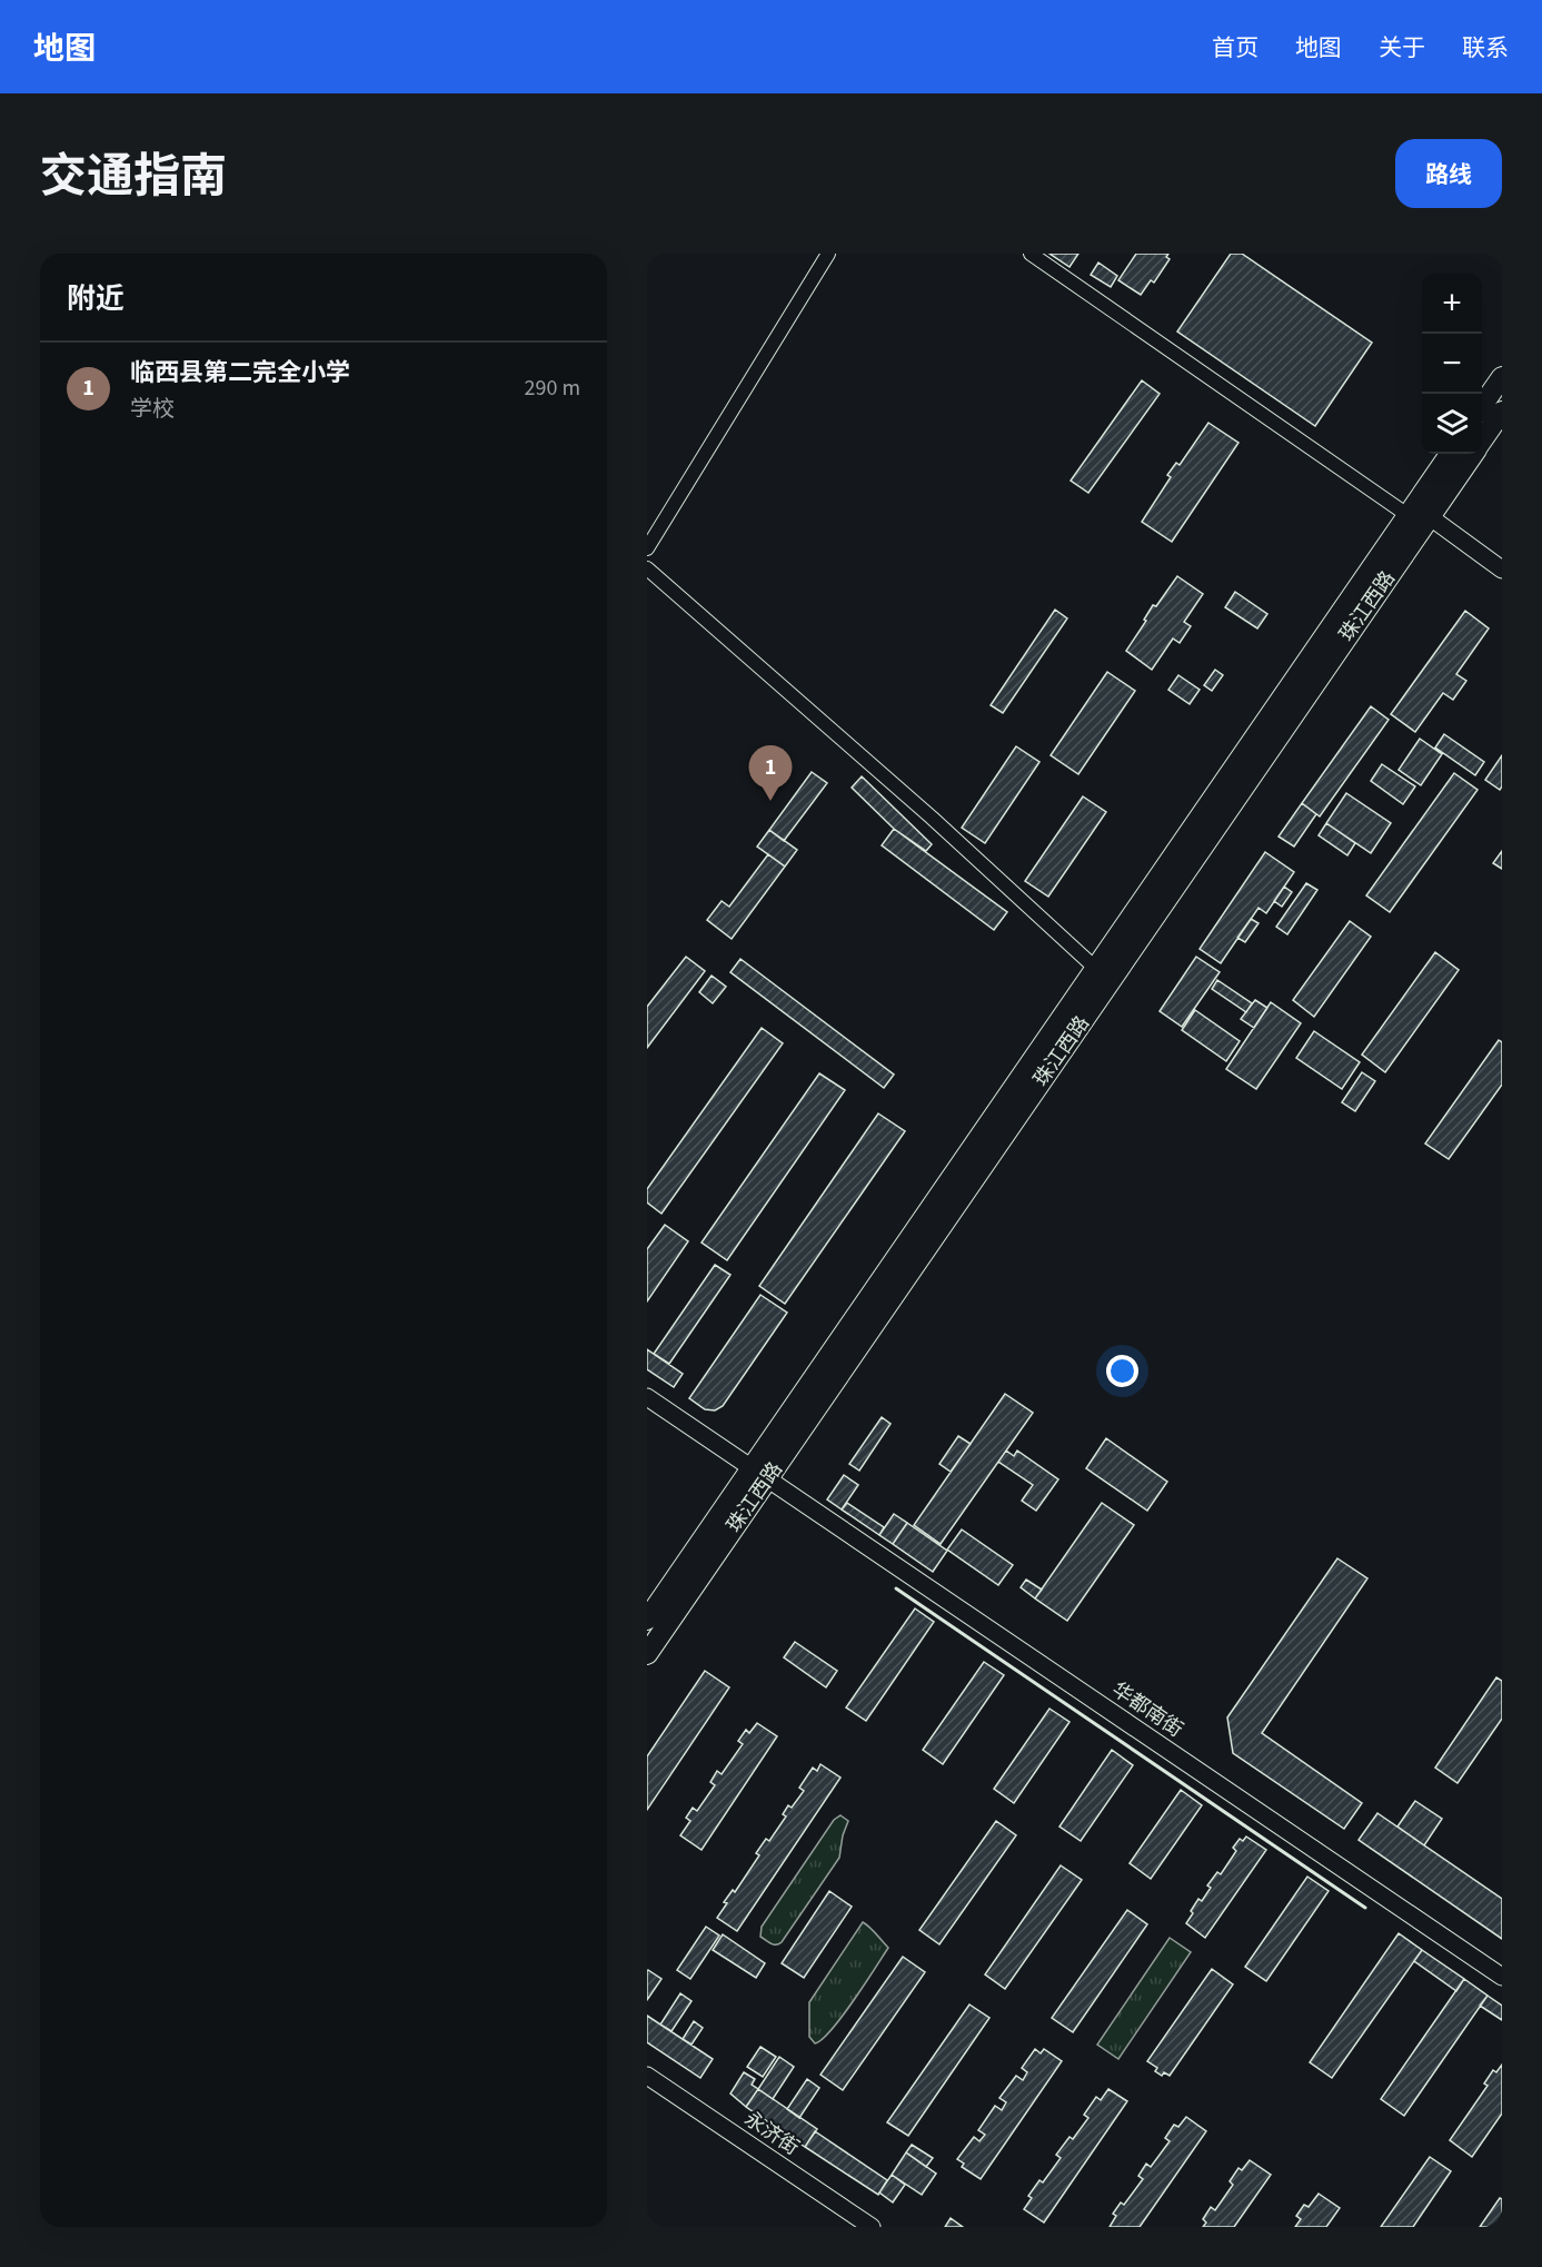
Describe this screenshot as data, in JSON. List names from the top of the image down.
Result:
{
  "streets": {
    "main road": ["珠江西路"],
    "street": ["华都南街", "永济街"]
  },
  "crossings": [
    ["珠江西路", "华都南街"]
  ],
  "page": {
    "header": "地图",
    "nav": [
      "首页",
      "地图",
      "关于",
      "联系"
    ],
    "title": "交通指南",
    "buttons": "路线",
    "heading": "附近",
    "map_buttons": ["+", "−"],
    "list": [
      {
        "mark": "1",
        "name": "临西县第二完全小学",
        "note": "学校",
        "value": "290 m"
      }
    ],
    "pins": "1"
  }
}
